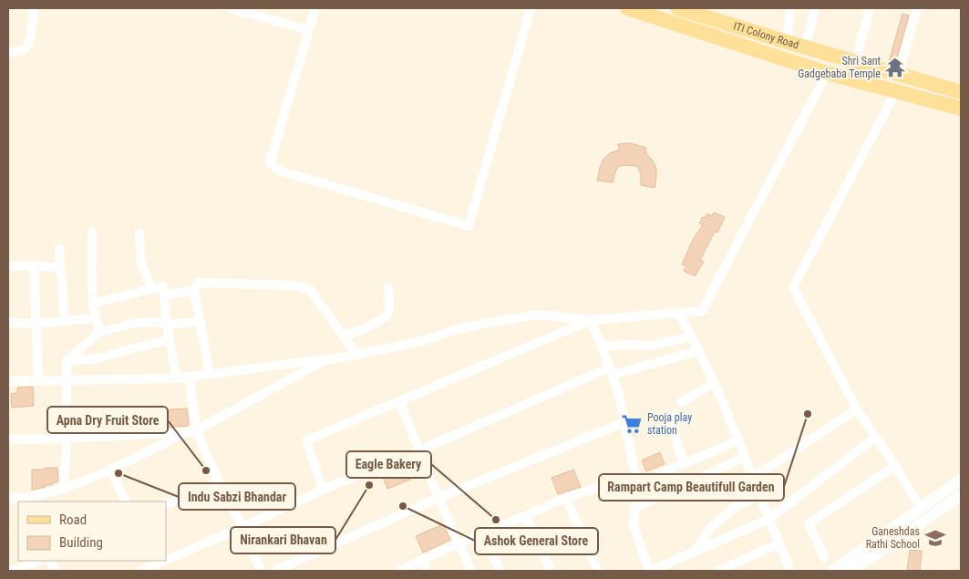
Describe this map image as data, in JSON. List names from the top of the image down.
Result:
{
  "streets": {
    "main road": ["ITI Colony Road"]
  },
  "places": {
    "temple": ["Shri Sant Gadgebaba Temple"],
    "other": [
      "Rampart Camp Beautifull Garden",
      "Apna Dry Fruit Store",
      "Indu Sabzi Bhandar",
      "Nirankari Bhavan",
      "Ashok General Store",
      "Eagle Bakery"
    ],
    "supermarket": ["Pooja play station"],
    "school or university": ["Ganeshdas Rathi School"]
  },
  "legend": ["Road", "Building"]
}
